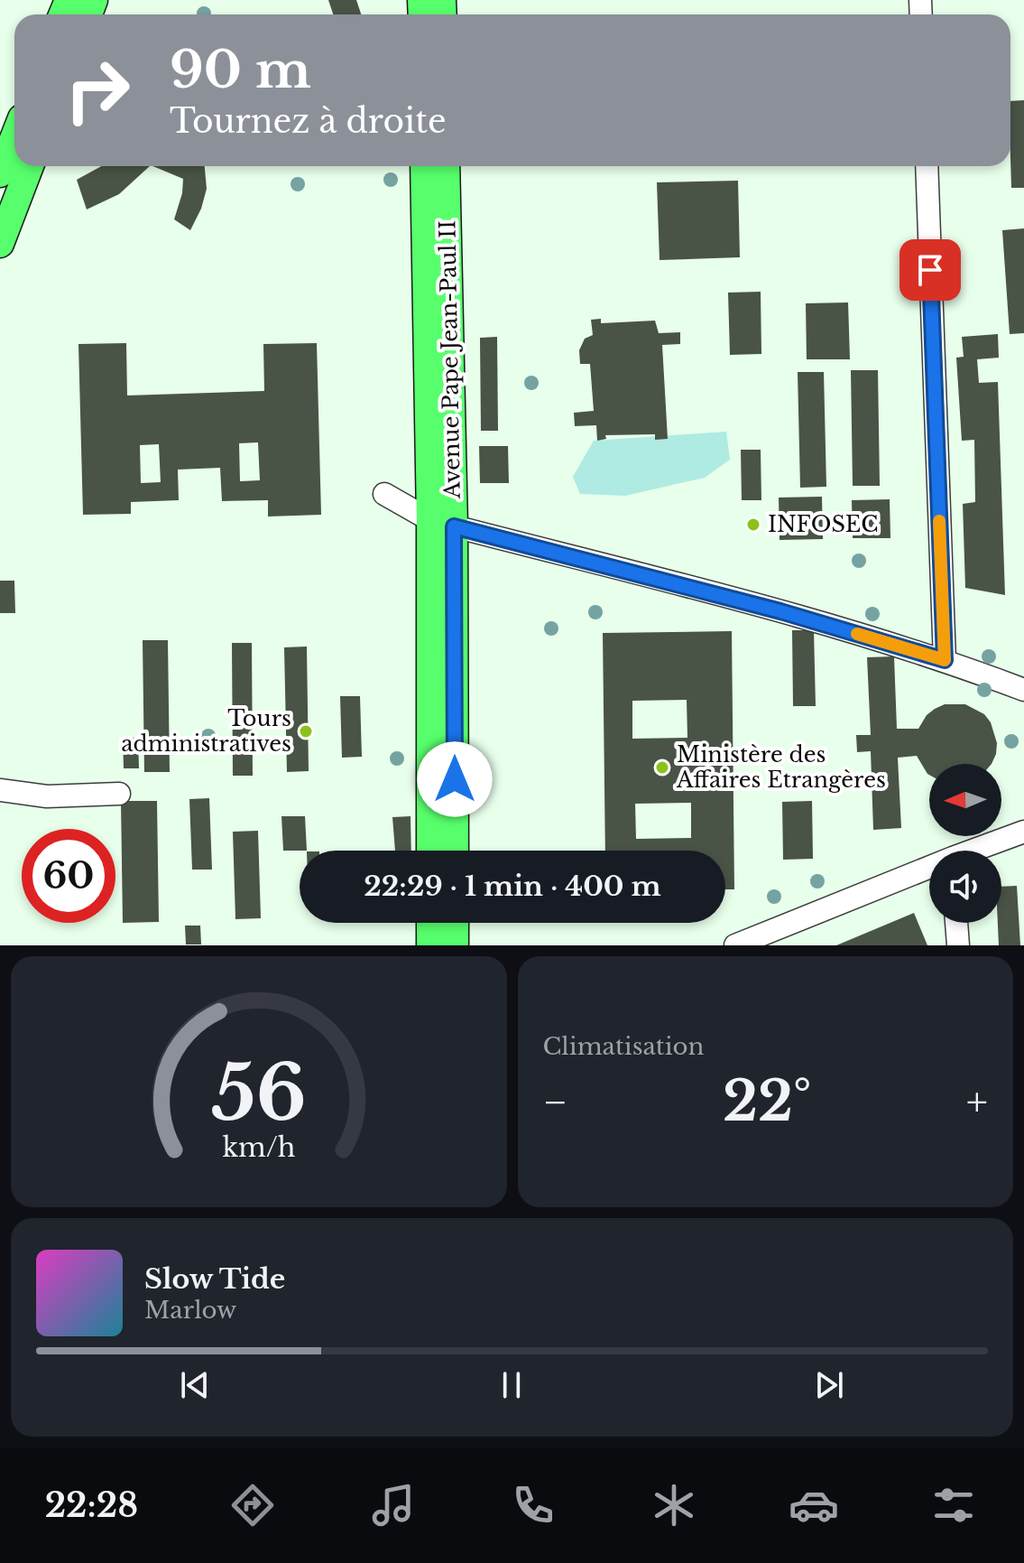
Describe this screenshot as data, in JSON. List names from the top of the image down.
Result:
{
  "streets": {
    "main road": ["Avenue Pape Jean-Paul II"]
  },
  "places": ["INFOSEC", "Tours administratives", "Ministère des Affaires Etrangères"],
  "north": "left",
  "page": {
    "turn": ["90 m", "Tournez à droite"],
    "limit": "60",
    "trip": "22:29 · 1 min · 400 m",
    "tile": "Climatisation",
    "heat": ["−", "22°", "+"],
    "song": ["Slow Tide", "Marlow"],
    "tabs": "22:28",
    "gauge": ["56", "km/h"]
  }
}
